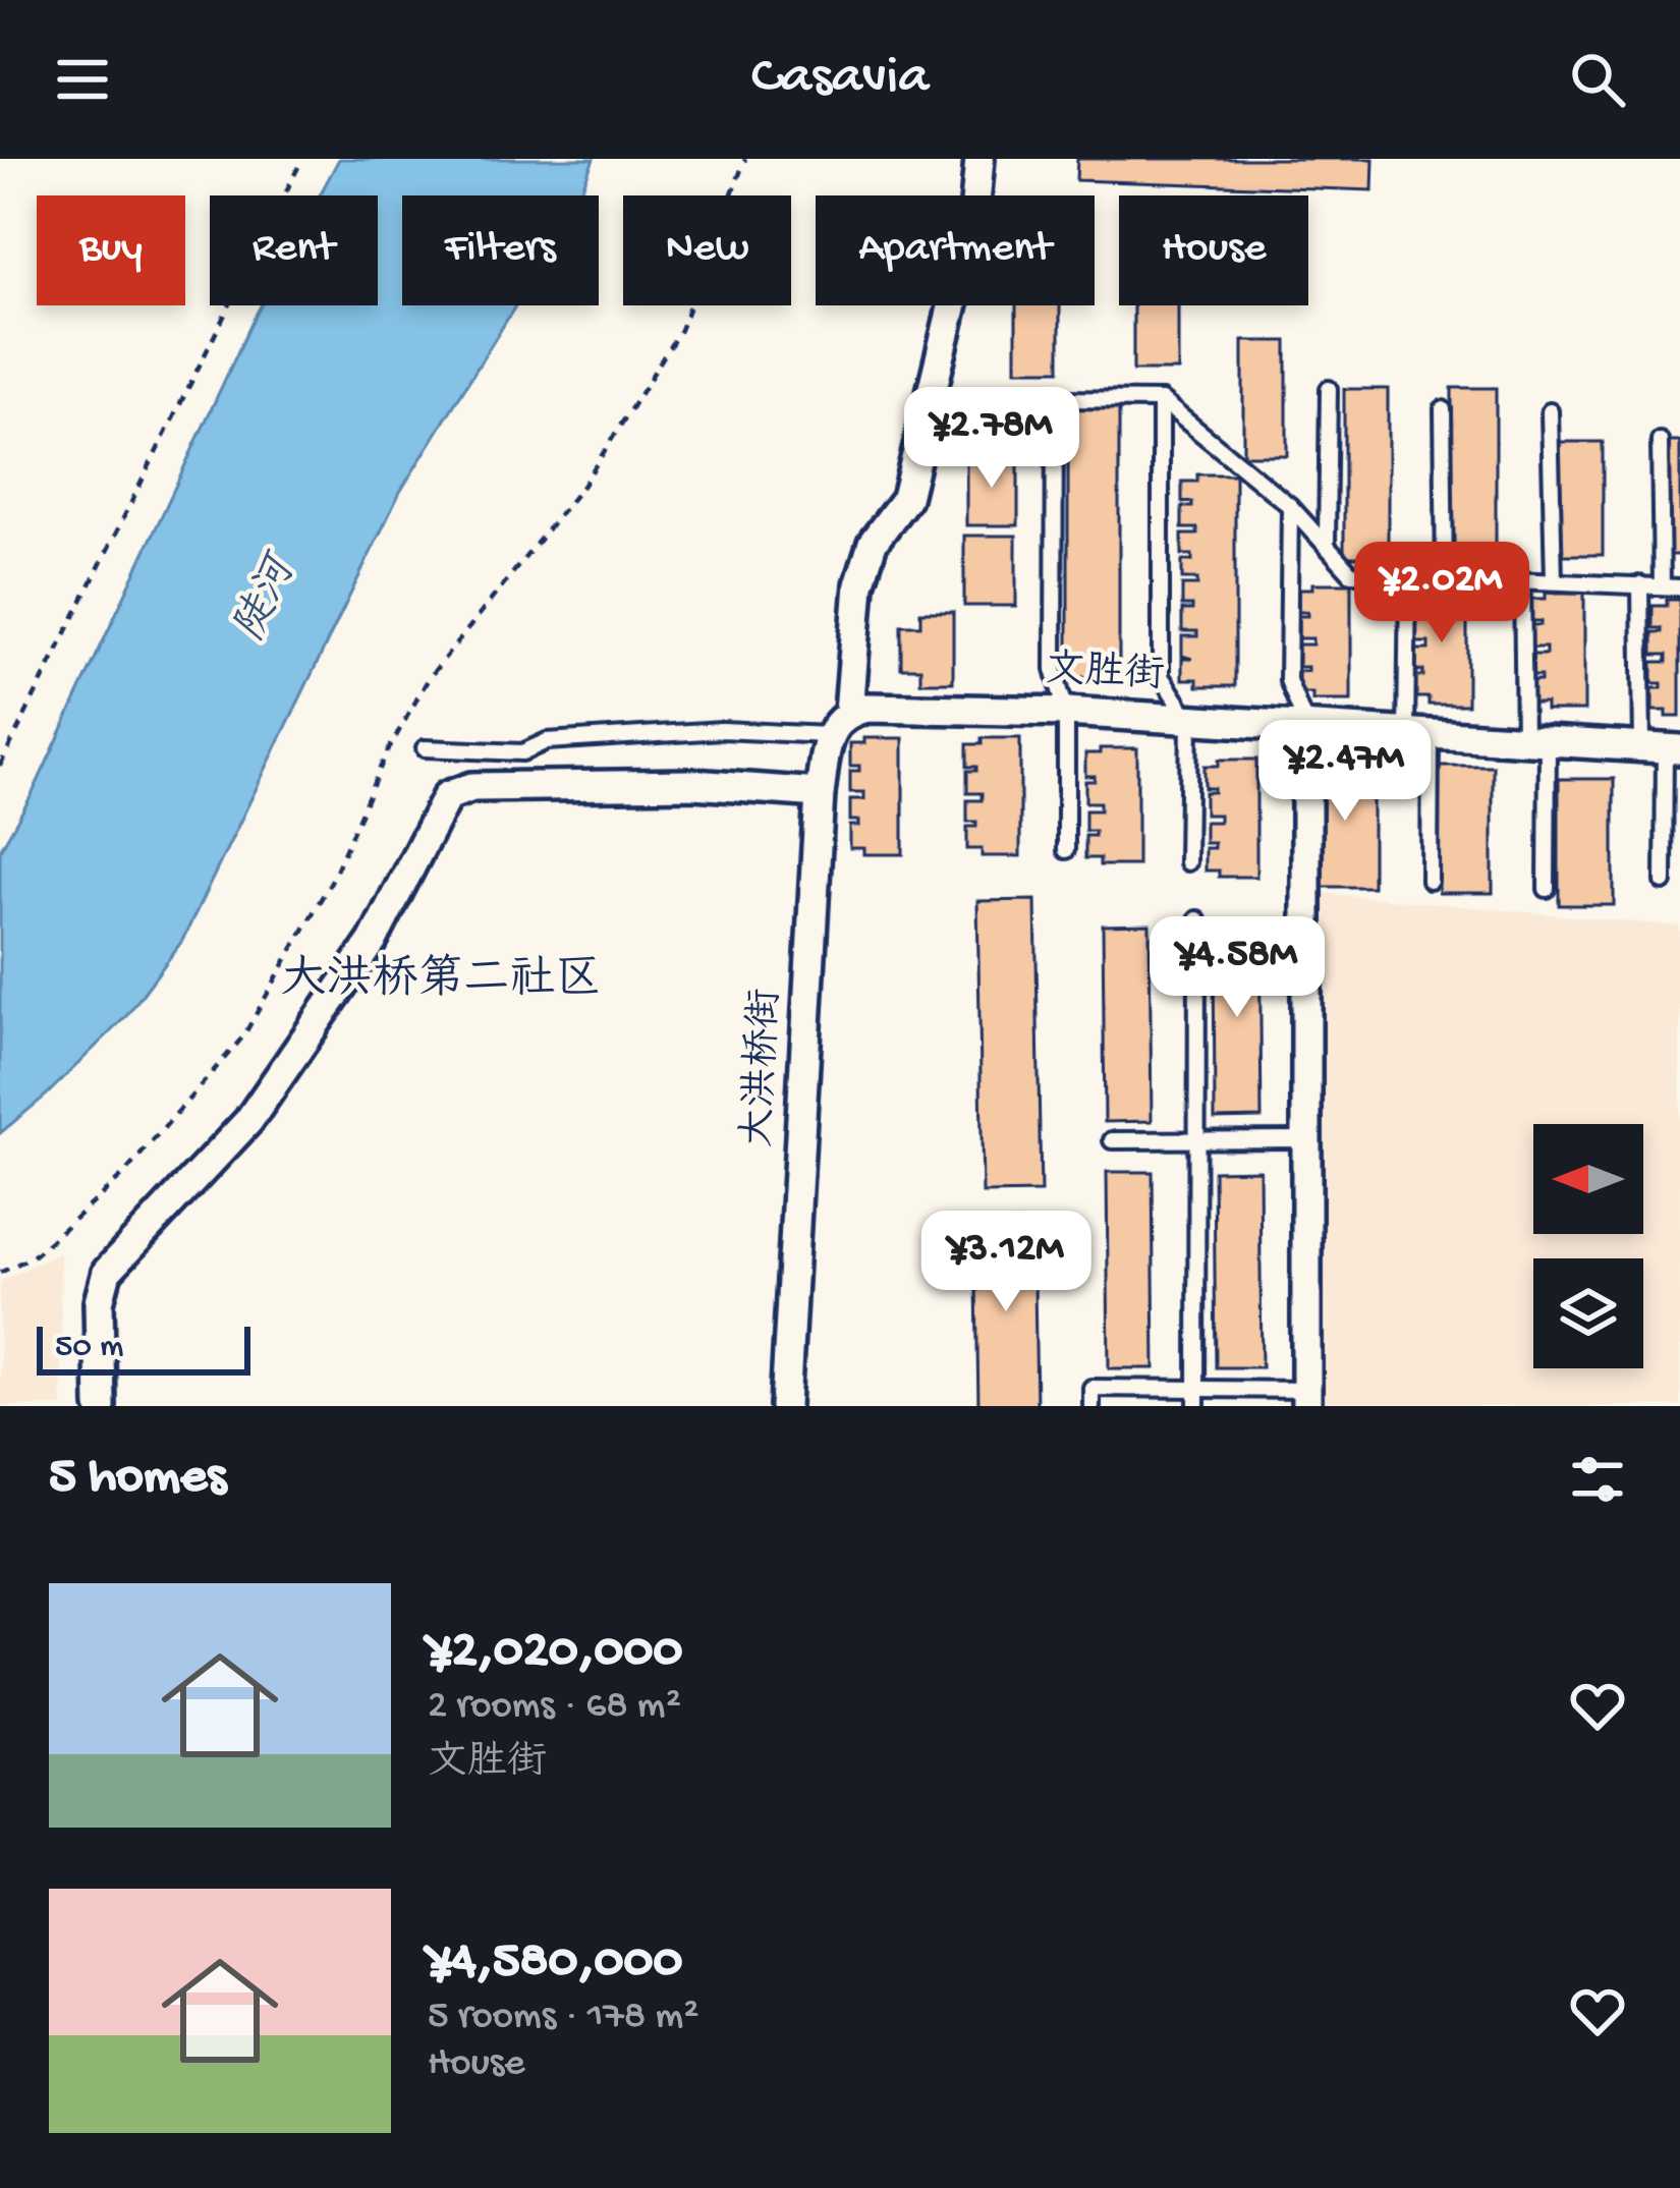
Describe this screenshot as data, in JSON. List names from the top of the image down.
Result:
{
  "streets": {
    "street": ["文胜街", "大洪桥街"]
  },
  "districts": ["大洪桥第二社区"],
  "water": ["陡河"],
  "scale_bar": "50 m",
  "north": "left",
  "page": {
    "header": "Casavia",
    "chip": [
      "Buy",
      "Rent",
      "Filters",
      "New",
      "Apartment",
      "House"
    ],
    "price": [
      "¥2.78M",
      "¥2.02M",
      "¥2.47M",
      "¥4.58M",
      "¥3.12M"
    ],
    "scale": "50 m",
    "heading": "5 homes",
    "list": [
      {
        "name": "¥2,020,000",
        "note": "2 rooms · 68 m² · 文胜街"
      },
      {
        "name": "¥4,580,000",
        "note": "5 rooms · 178 m² · House"
      }
    ]
  }
}
